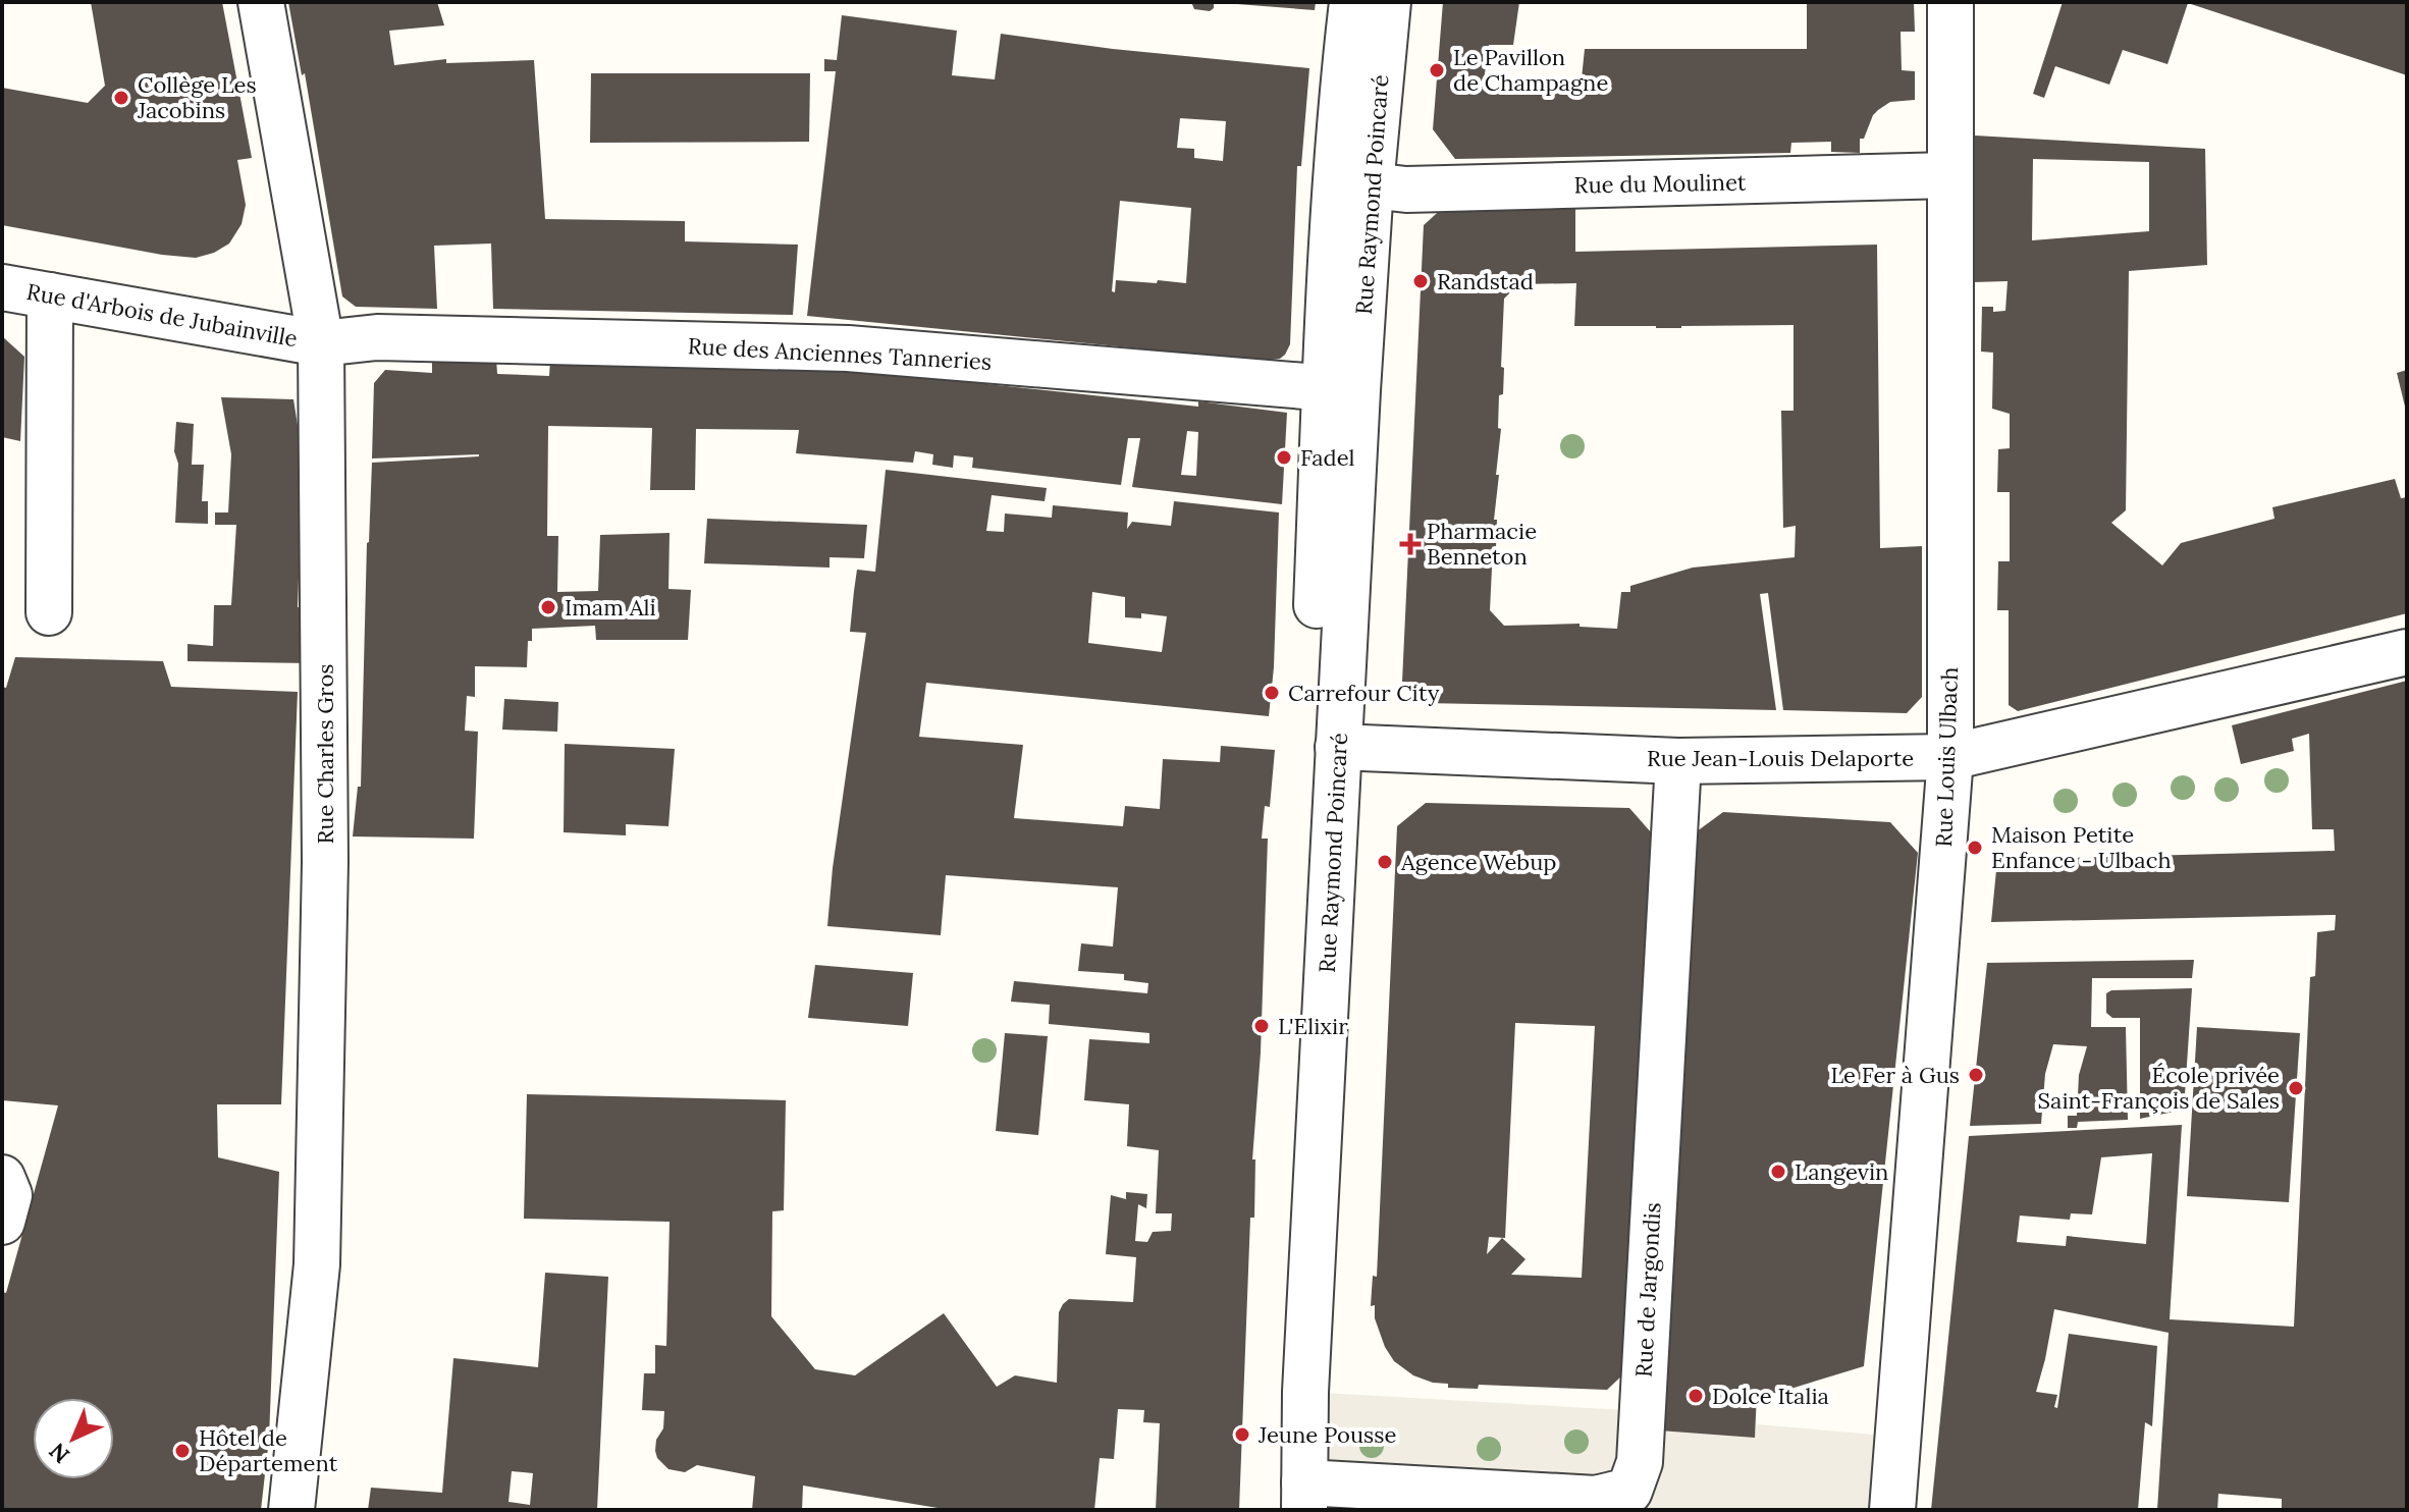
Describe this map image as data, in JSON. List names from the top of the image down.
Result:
{
  "streets": {
    "street": [
      "Rue du Moulinet",
      "Rue Raymond Poincaré",
      "Rue d'Arbois de Jubainville",
      "Rue des Anciennes Tanneries",
      "Rue Charles Gros",
      "Rue Louis Ulbach",
      "Rue Jean-Louis Delaporte",
      "Rue de Jargondis"
    ]
  },
  "crossings": [
    ["Rue du Moulinet", "Rue Raymond Poincaré"],
    ["Rue du Moulinet", "Rue Louis Ulbach"],
    ["Rue Raymond Poincaré", "Rue des Anciennes Tanneries"],
    ["Rue Raymond Poincaré", "Rue Jean-Louis Delaporte"],
    ["Rue Raymond Poincaré", "Rue de Jargondis"],
    ["Rue d'Arbois de Jubainville", "Rue des Anciennes Tanneries"],
    ["Rue d'Arbois de Jubainville", "Rue Charles Gros"],
    ["Rue des Anciennes Tanneries", "Rue Charles Gros"],
    ["Rue Louis Ulbach", "Rue Jean-Louis Delaporte"],
    ["Rue Jean-Louis Delaporte", "Rue de Jargondis"]
  ],
  "places": {
    "other": [
      "Le Pavillon de Champagne",
      "Collège Les Jacobins",
      "Randstad",
      "Fadel",
      "Imam Ali",
      "Carrefour City",
      "Maison Petite Enfance - Ulbach",
      "Agence Webup",
      "L'Elixir",
      "Le Fer à Gus",
      "École privée Saint-François de Sales",
      "Langevin",
      "Dolce Italia",
      "Jeune Pousse",
      "Hôtel de Département"
    ],
    "health": ["Pharmacie Benneton"]
  },
  "north": "bottom left"
}
